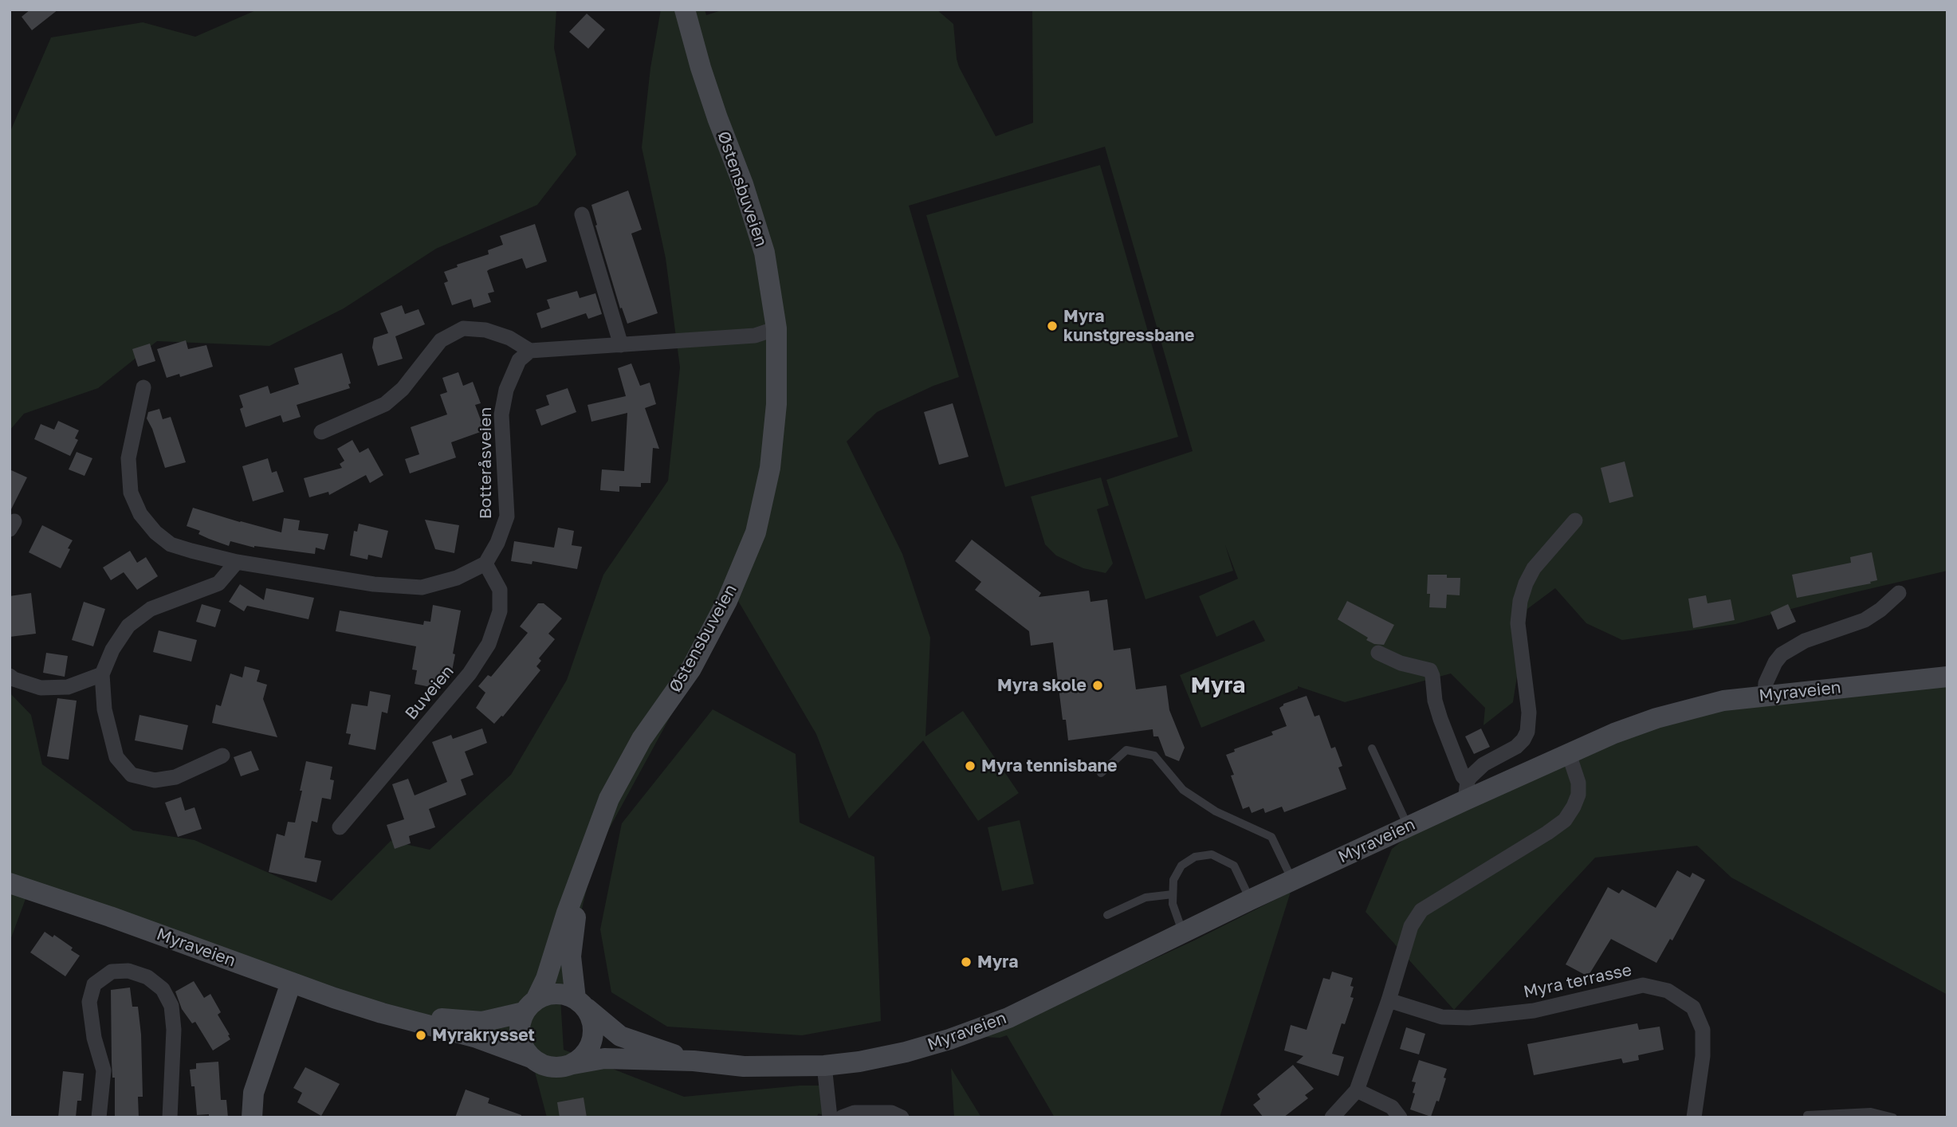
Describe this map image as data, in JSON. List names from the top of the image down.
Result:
{
  "streets": {
    "main road": ["Østensbuveien", "Myraveien"],
    "street": ["Botteråsveien", "Buveien", "Myra terrasse"]
  },
  "crossings": [
    ["Østensbuveien", "Myraveien"],
    ["Botteråsveien", "Buveien"]
  ],
  "districts": ["Myra"],
  "places": [
    "Myra kunstgressbane",
    "Myra skole",
    "Myra tennisbane",
    "Myra",
    "Myrakrysset"
  ]
}
